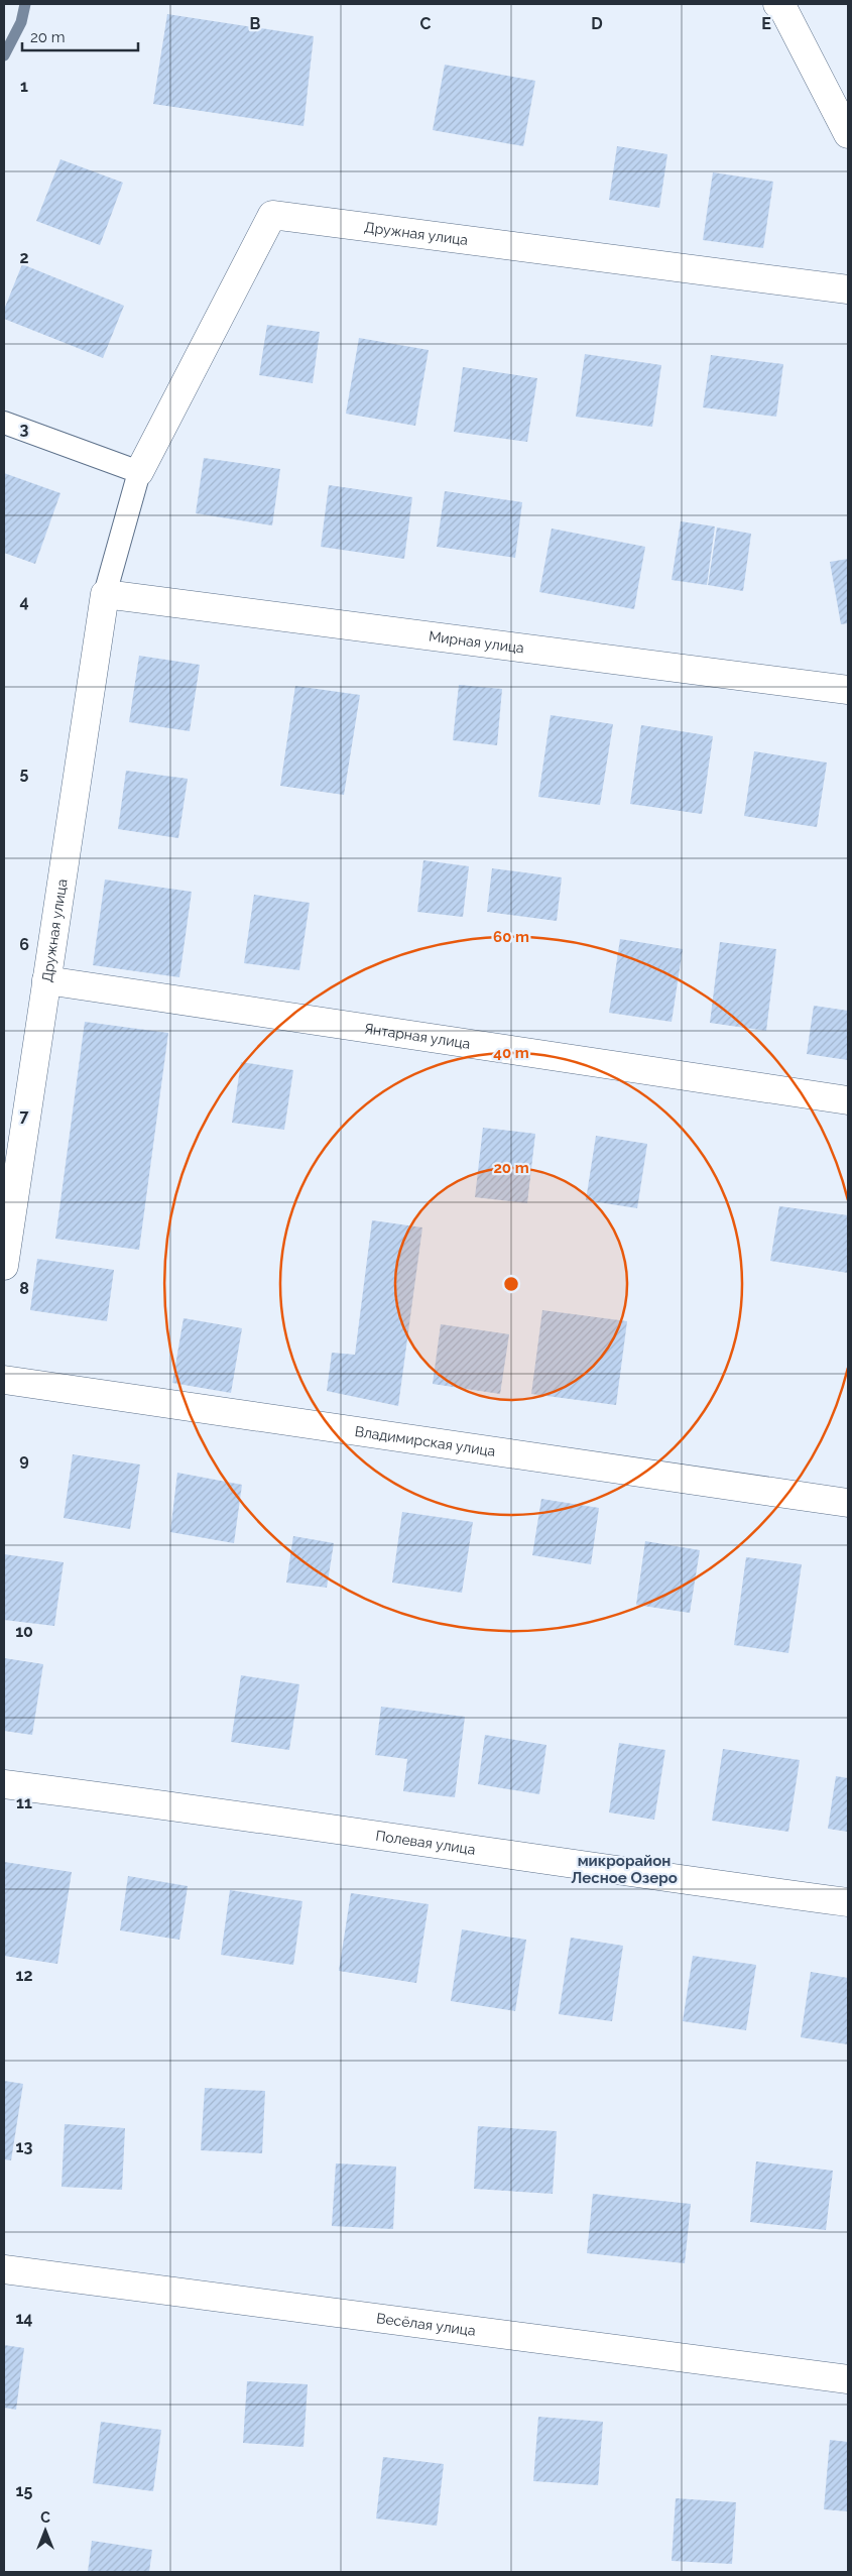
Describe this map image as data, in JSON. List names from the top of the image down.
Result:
{
  "streets": {
    "street": [
      "Дружная улица",
      "Мирная улица",
      "Янтарная улица",
      "Владимирская улица",
      "Полевая улица",
      "Весёлая улица"
    ]
  },
  "crossings": [
    ["Дружная улица", "Мирная улица"],
    ["Дружная улица", "Янтарная улица"]
  ],
  "districts": ["микрорайон Лесное Озеро"],
  "scale_bar": "20 m",
  "north": "top",
  "grid": {
    "columns": [
      "B",
      "C",
      "D",
      "E"
    ],
    "rows": [
      "1",
      "2",
      "3",
      "4",
      "5",
      "6",
      "7",
      "8",
      "9",
      "10",
      "11",
      "12",
      "13",
      "14",
      "15"
    ]
  },
  "rings": ["60 m", "40 m", "20 m"]
}
